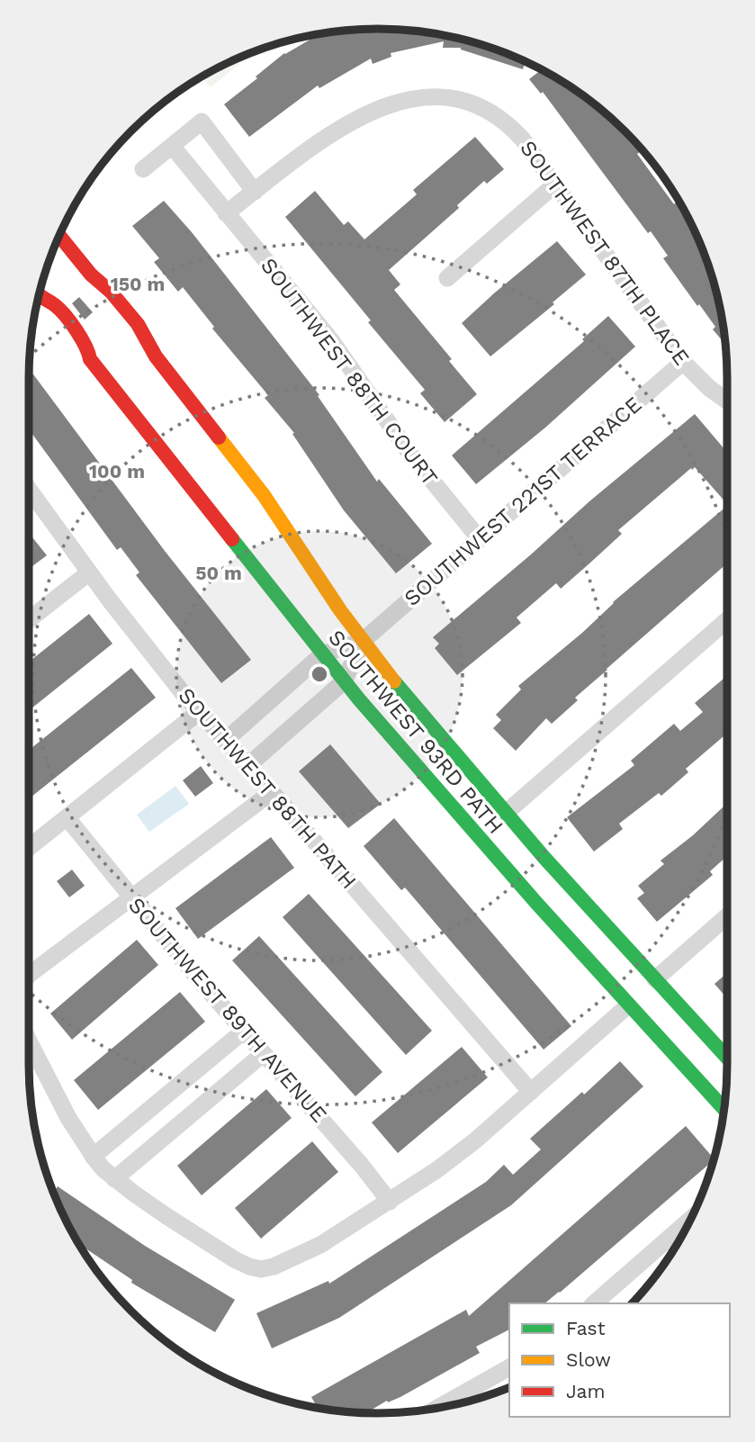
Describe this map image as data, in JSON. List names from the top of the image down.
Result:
{
  "streets": {
    "street": [
      "SOUTHWEST 87TH PLACE",
      "SOUTHWEST 88TH COURT",
      "SOUTHWEST 221ST TERRACE",
      "SOUTHWEST 93RD PATH",
      "SOUTHWEST 88TH PATH",
      "SOUTHWEST 89TH AVENUE"
    ]
  },
  "crossings": [
    ["SOUTHWEST 87TH PLACE", "SOUTHWEST 221ST TERRACE"],
    ["SOUTHWEST 88TH COURT", "SOUTHWEST 221ST TERRACE"],
    ["SOUTHWEST 221ST TERRACE", "SOUTHWEST 93RD PATH"],
    ["SOUTHWEST 221ST TERRACE", "SOUTHWEST 88TH PATH"]
  ],
  "legend": ["Fast", "Slow", "Jam"],
  "rings": ["150 m", "100 m", "50 m"]
}
